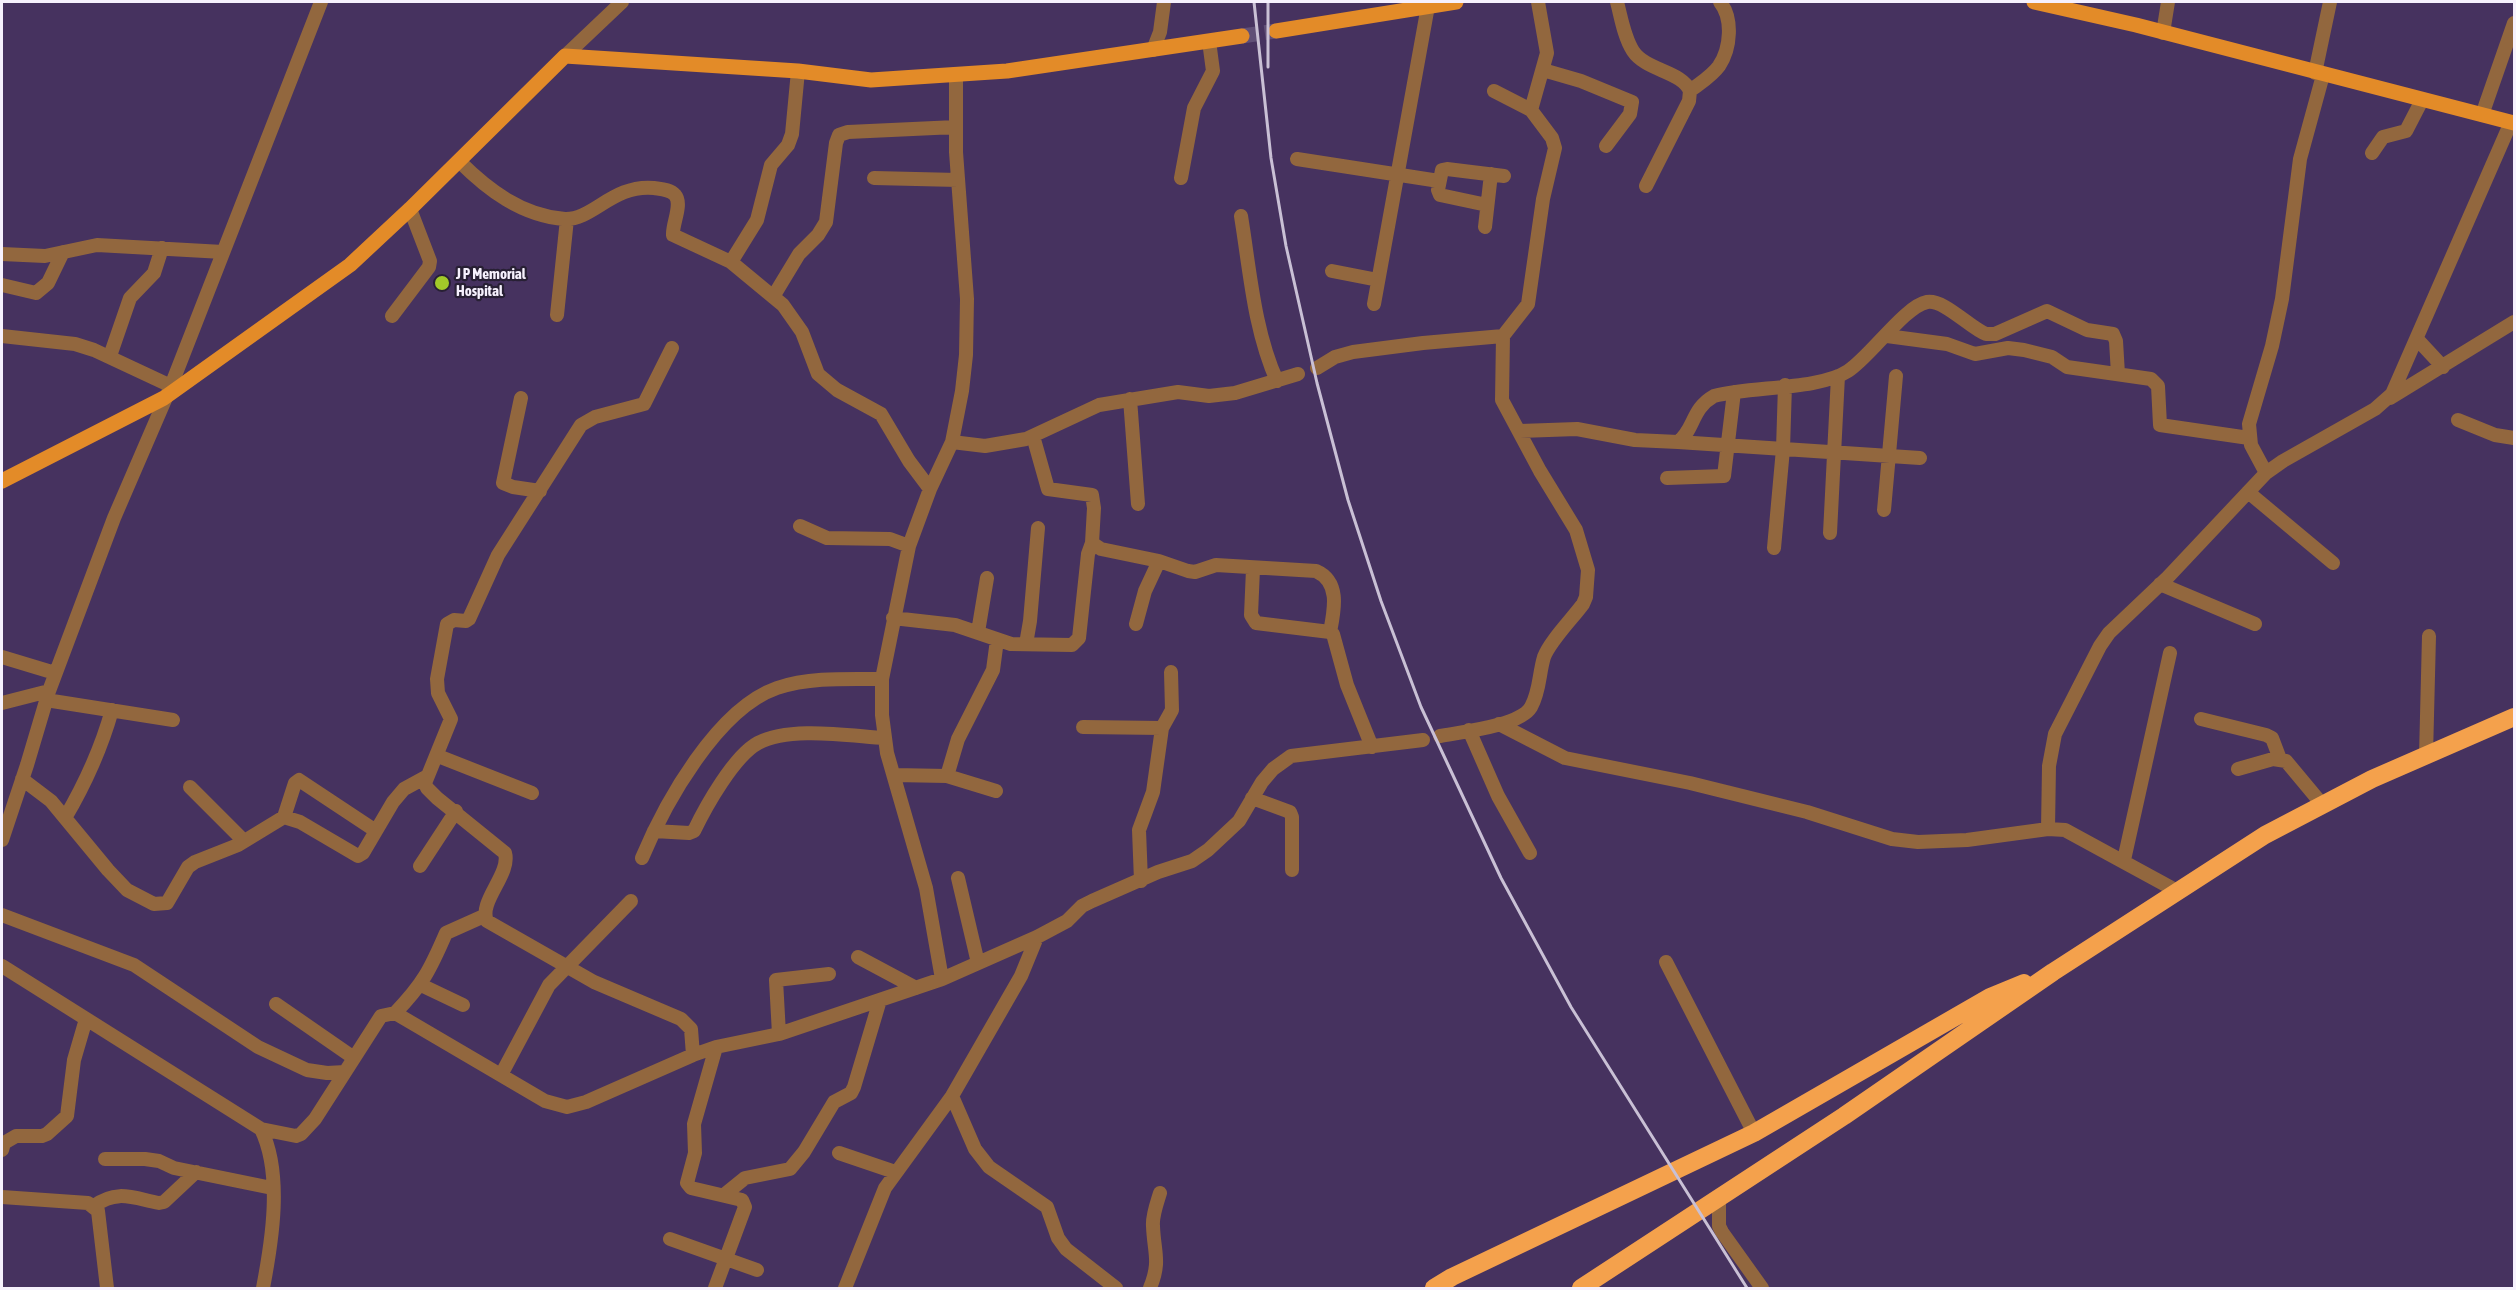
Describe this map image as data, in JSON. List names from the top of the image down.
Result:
{
  "places": ["J P Memorial Hospital"]
}
